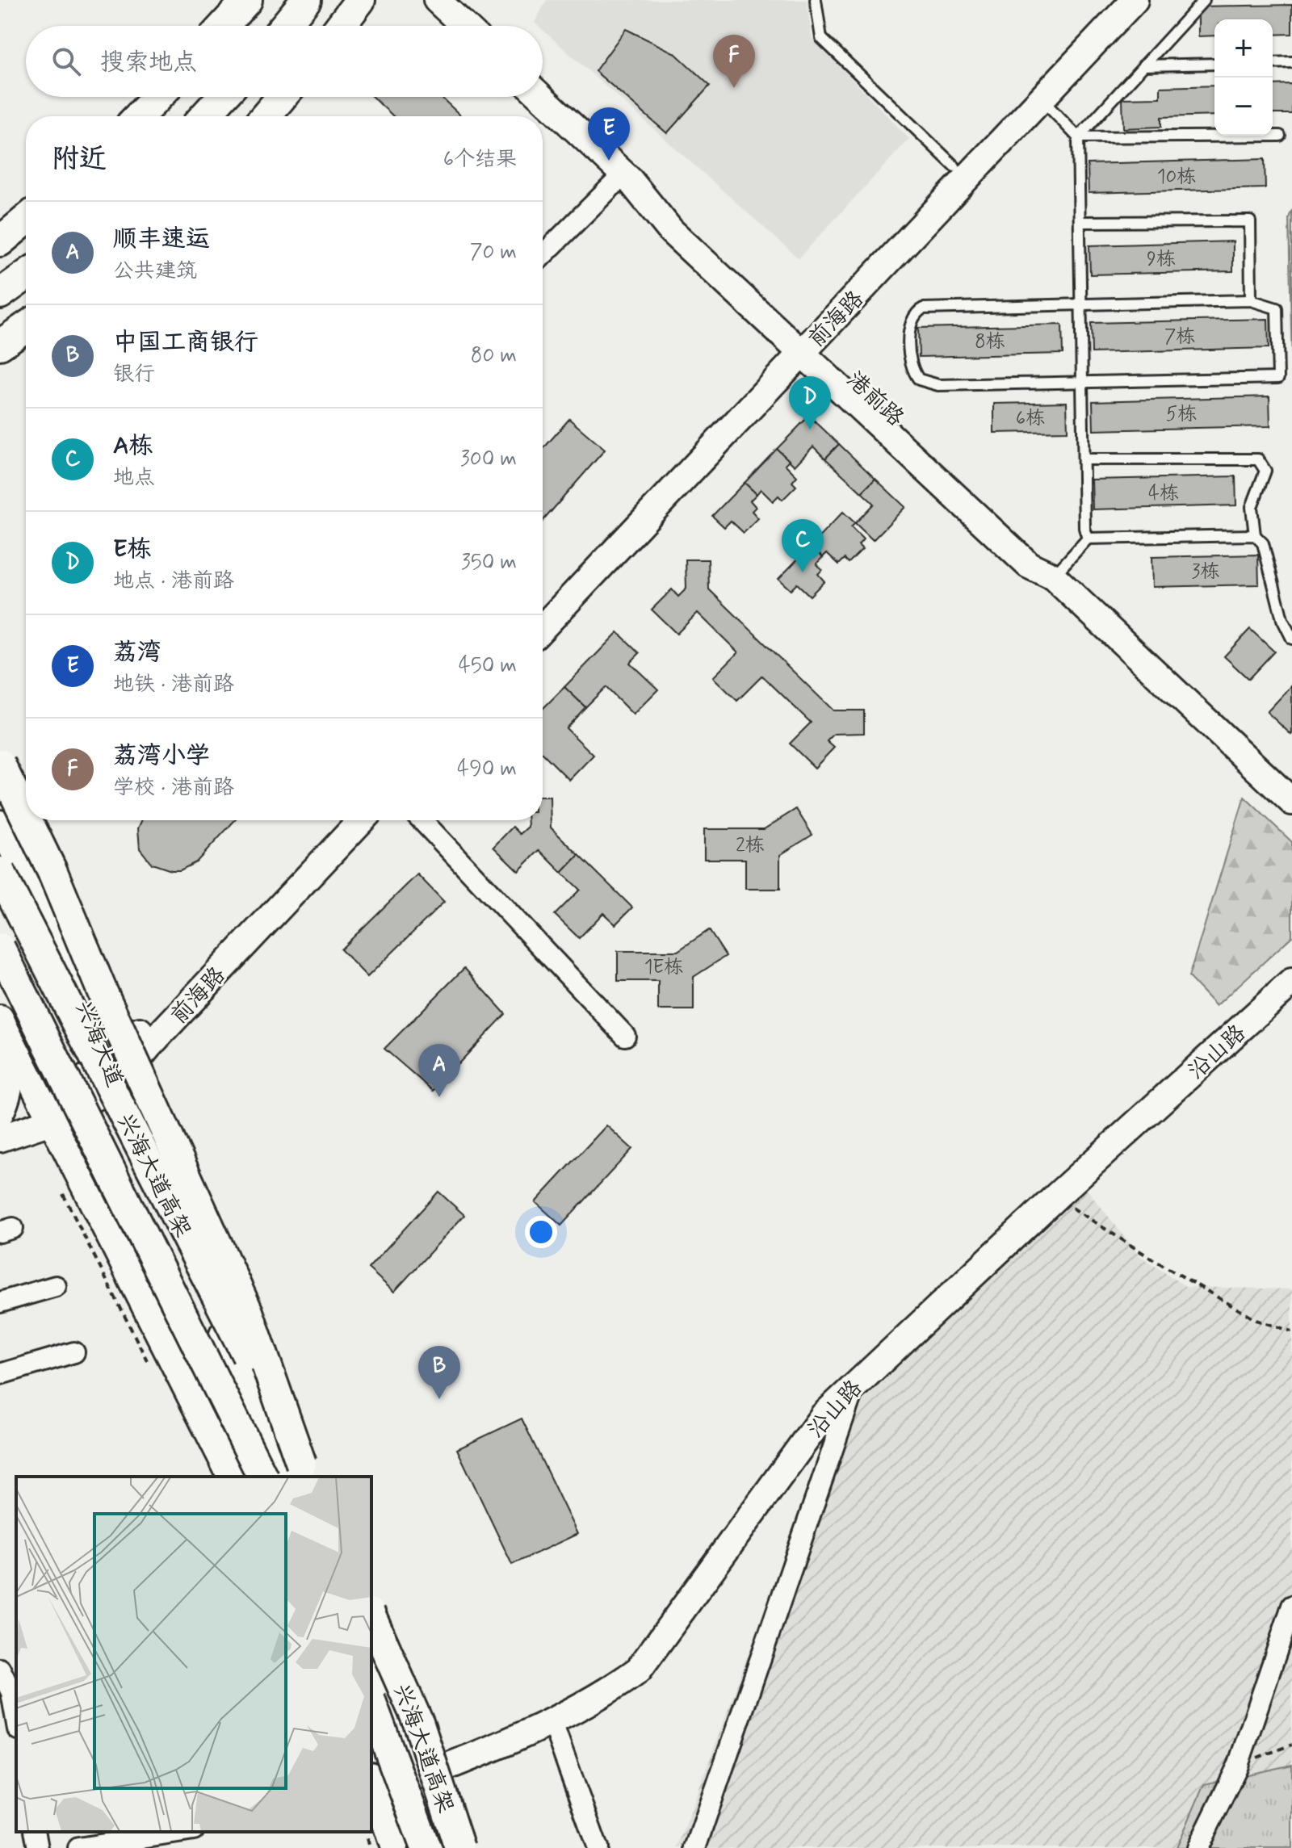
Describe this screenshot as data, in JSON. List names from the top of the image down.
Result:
{
  "streets": {
    "main road": ["兴海大道高架"],
    "street": [
      "前海路",
      "港前路",
      "兴海大道",
      "沿山路"
    ]
  },
  "crossings": [
    ["前海路", "港前路"],
    ["前海路", "兴海大道"],
    ["兴海大道", "兴海大道高架"]
  ],
  "house_numbers": [
    "10栋",
    "9栋",
    "7栋",
    "8栋",
    "5栋",
    "6栋",
    "4栋",
    "3栋",
    "2栋",
    "1E栋"
  ],
  "page": {
    "map_buttons": ["+", "−"],
    "search": "搜索地点",
    "pins": [
      "F",
      "E",
      "D",
      "C",
      "A",
      "B"
    ],
    "heading": ["附近", "6个结果"],
    "list": [
      {
        "mark": "A",
        "name": "顺丰速运",
        "note": "公共建筑",
        "value": "70 m"
      },
      {
        "mark": "B",
        "name": "中国工商银行",
        "note": "银行",
        "value": "80 m"
      },
      {
        "mark": "C",
        "name": "A栋",
        "note": "地点",
        "value": "300 m"
      },
      {
        "mark": "D",
        "name": "E栋",
        "note": "地点 · 港前路",
        "value": "350 m"
      },
      {
        "mark": "E",
        "name": "荔湾",
        "note": "地铁 · 港前路",
        "value": "450 m"
      },
      {
        "mark": "F",
        "name": "荔湾小学",
        "note": "学校 · 港前路",
        "value": "490 m"
      }
    ]
  }
}
